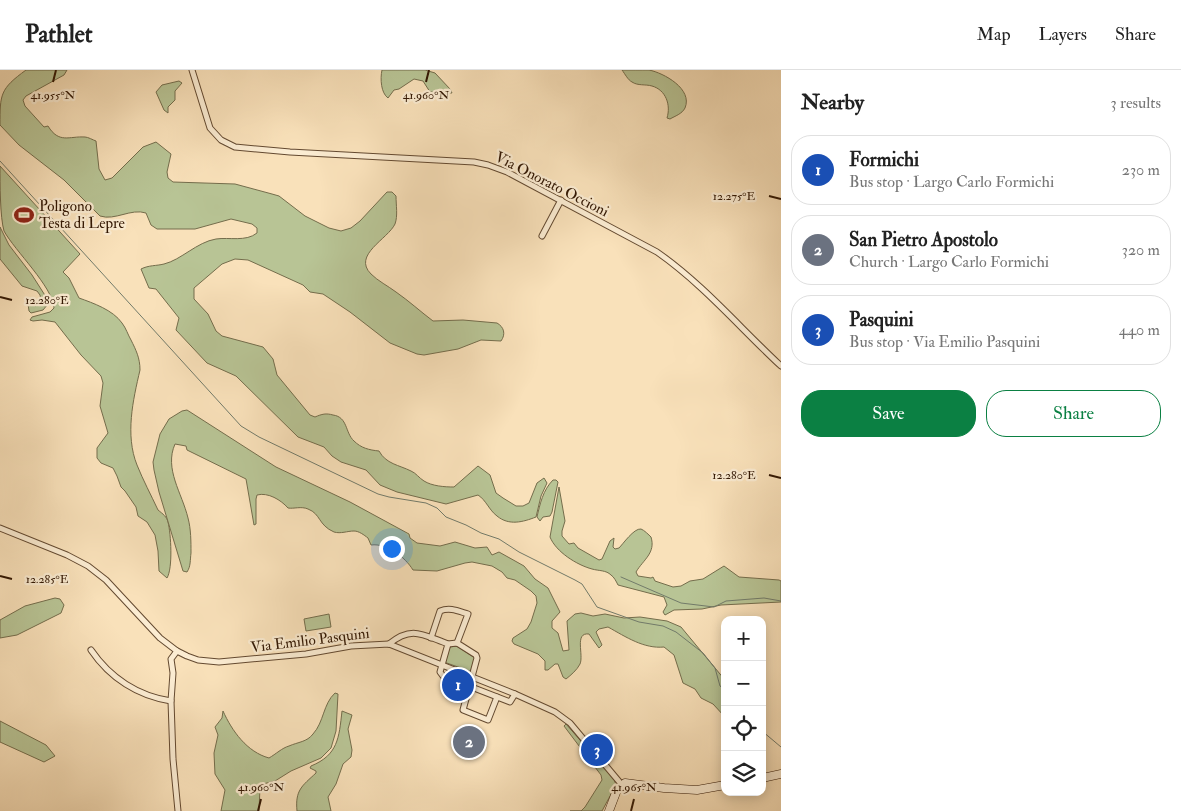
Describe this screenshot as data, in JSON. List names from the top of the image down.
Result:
{
  "streets": {
    "street": ["Via Onorato Occioni", "Via Emilio Pasquini"]
  },
  "places": {
    "sports": ["Poligono Testa di Lepre"]
  },
  "page": {
    "header": "Pathlet",
    "nav": ["Map", "Layers", "Share"],
    "heading": ["Nearby", "3 results"],
    "list": [
      {
        "mark": "1",
        "name": "Formichi",
        "note": "Bus stop · Largo Carlo Formichi",
        "value": "230 m"
      },
      {
        "mark": "2",
        "name": "San Pietro Apostolo",
        "note": "Church · Largo Carlo Formichi",
        "value": "320 m"
      },
      {
        "mark": "3",
        "name": "Pasquini",
        "note": "Bus stop · Via Emilio Pasquini",
        "value": "440 m"
      }
    ],
    "buttons": ["Save", "Share"],
    "map_buttons": ["+", "−"],
    "pins": ["1", "2", "3"]
  },
  "coordinates": [
    "41.955°N",
    "41.960°N",
    "12.275°E",
    "12.280°E",
    "12.285°E",
    "41.965°N"
  ]
}
